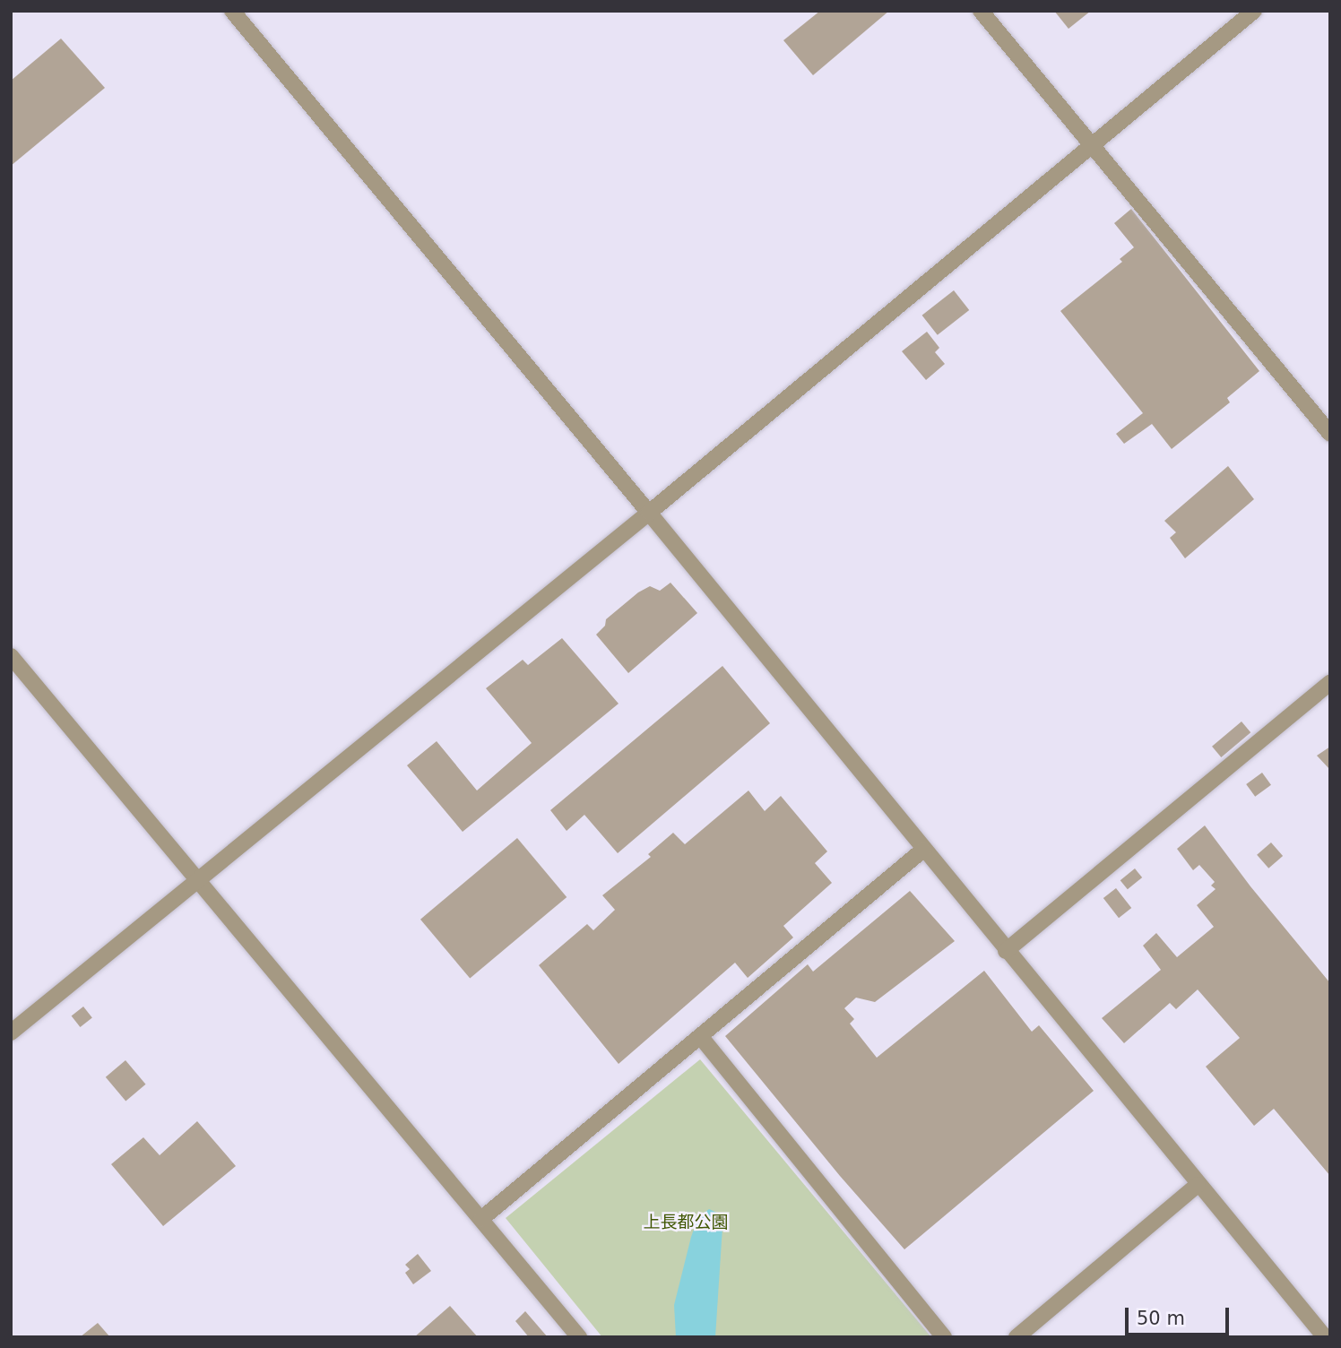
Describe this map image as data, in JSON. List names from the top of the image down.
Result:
{
  "parks": ["上長都公園"],
  "scale_bar": "50 m"
}
